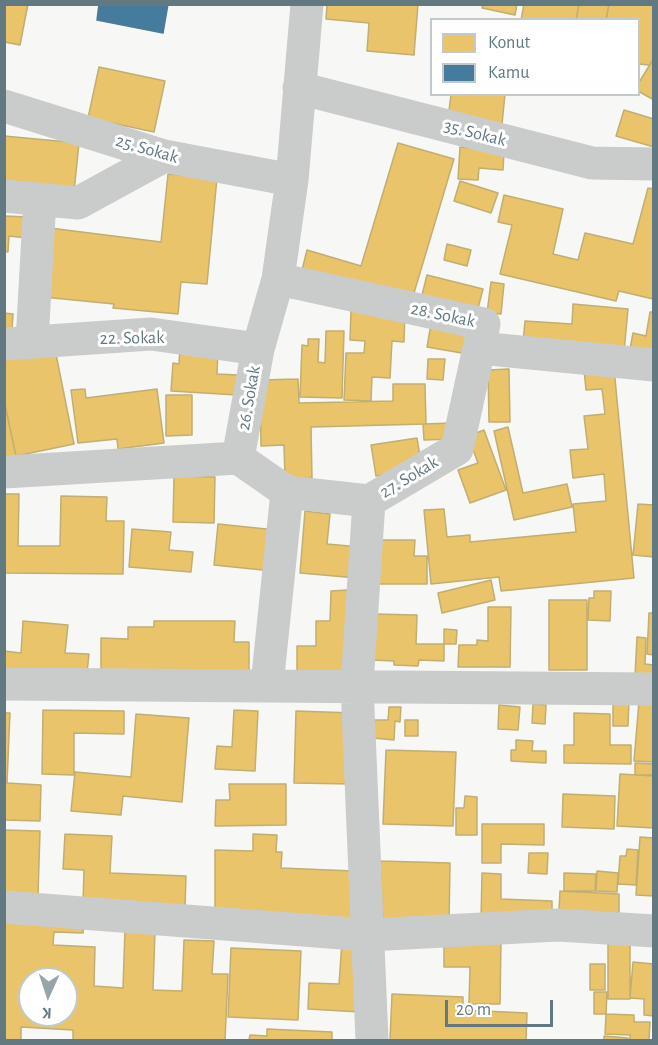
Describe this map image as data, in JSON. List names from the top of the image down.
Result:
{
  "streets": {
    "street": [
      "35. Sokak",
      "25. Sokak",
      "28. Sokak",
      "22. Sokak",
      "26. Sokak",
      "27. Sokak"
    ]
  },
  "crossings": [
    ["35. Sokak", "26. Sokak"],
    ["25. Sokak", "26. Sokak"],
    ["28. Sokak", "26. Sokak"],
    ["28. Sokak", "27. Sokak"],
    ["22. Sokak", "26. Sokak"]
  ],
  "legend": ["Konut", "Kamu"],
  "scale_bar": "20 m",
  "north": "bottom"
}
